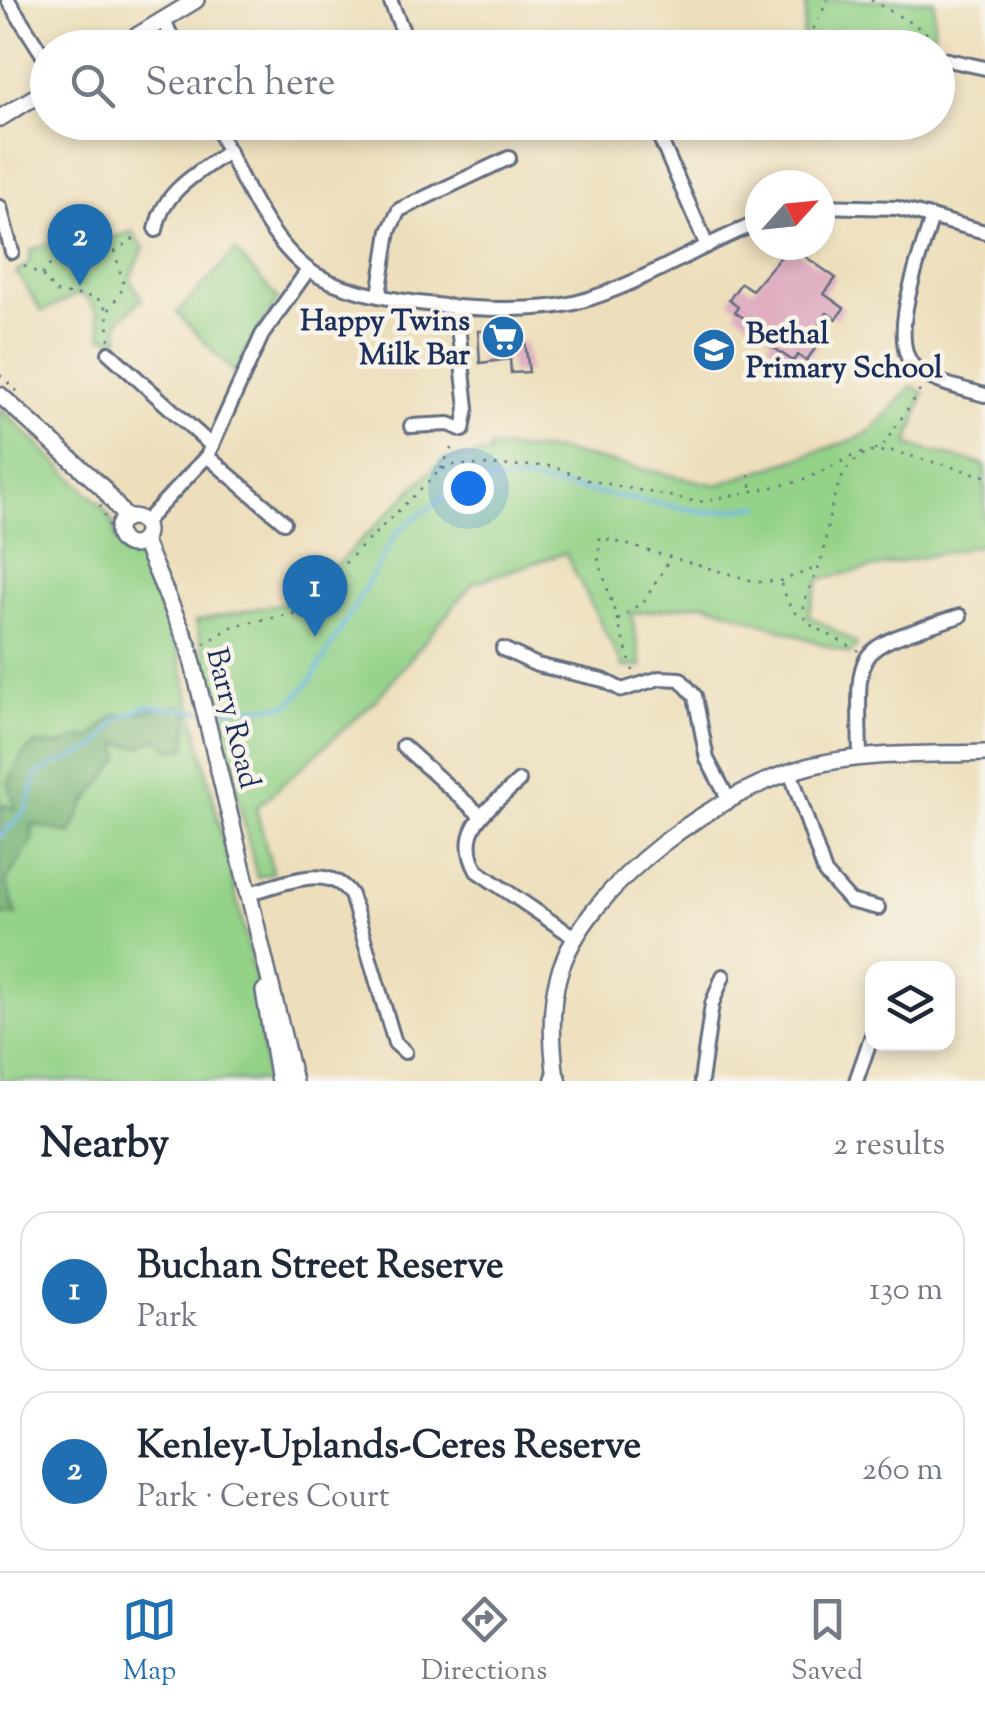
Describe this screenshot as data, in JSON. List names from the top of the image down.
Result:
{
  "streets": {
    "street": ["Barry Road"]
  },
  "places": {
    "supermarket": ["Happy Twins Milk Bar"],
    "school or university": ["Bethal Primary School"]
  },
  "north": "top right",
  "page": {
    "search": "Search here",
    "pins": ["2", "1"],
    "heading": ["Nearby", "2 results"],
    "list": [
      {
        "mark": "1",
        "name": "Buchan Street Reserve",
        "note": "Park",
        "value": "130 m"
      },
      {
        "mark": "2",
        "name": "Kenley-Uplands-Ceres Reserve",
        "note": "Park · Ceres Court",
        "value": "260 m"
      }
    ],
    "nav": ["Map", "Directions", "Saved"]
  }
}
